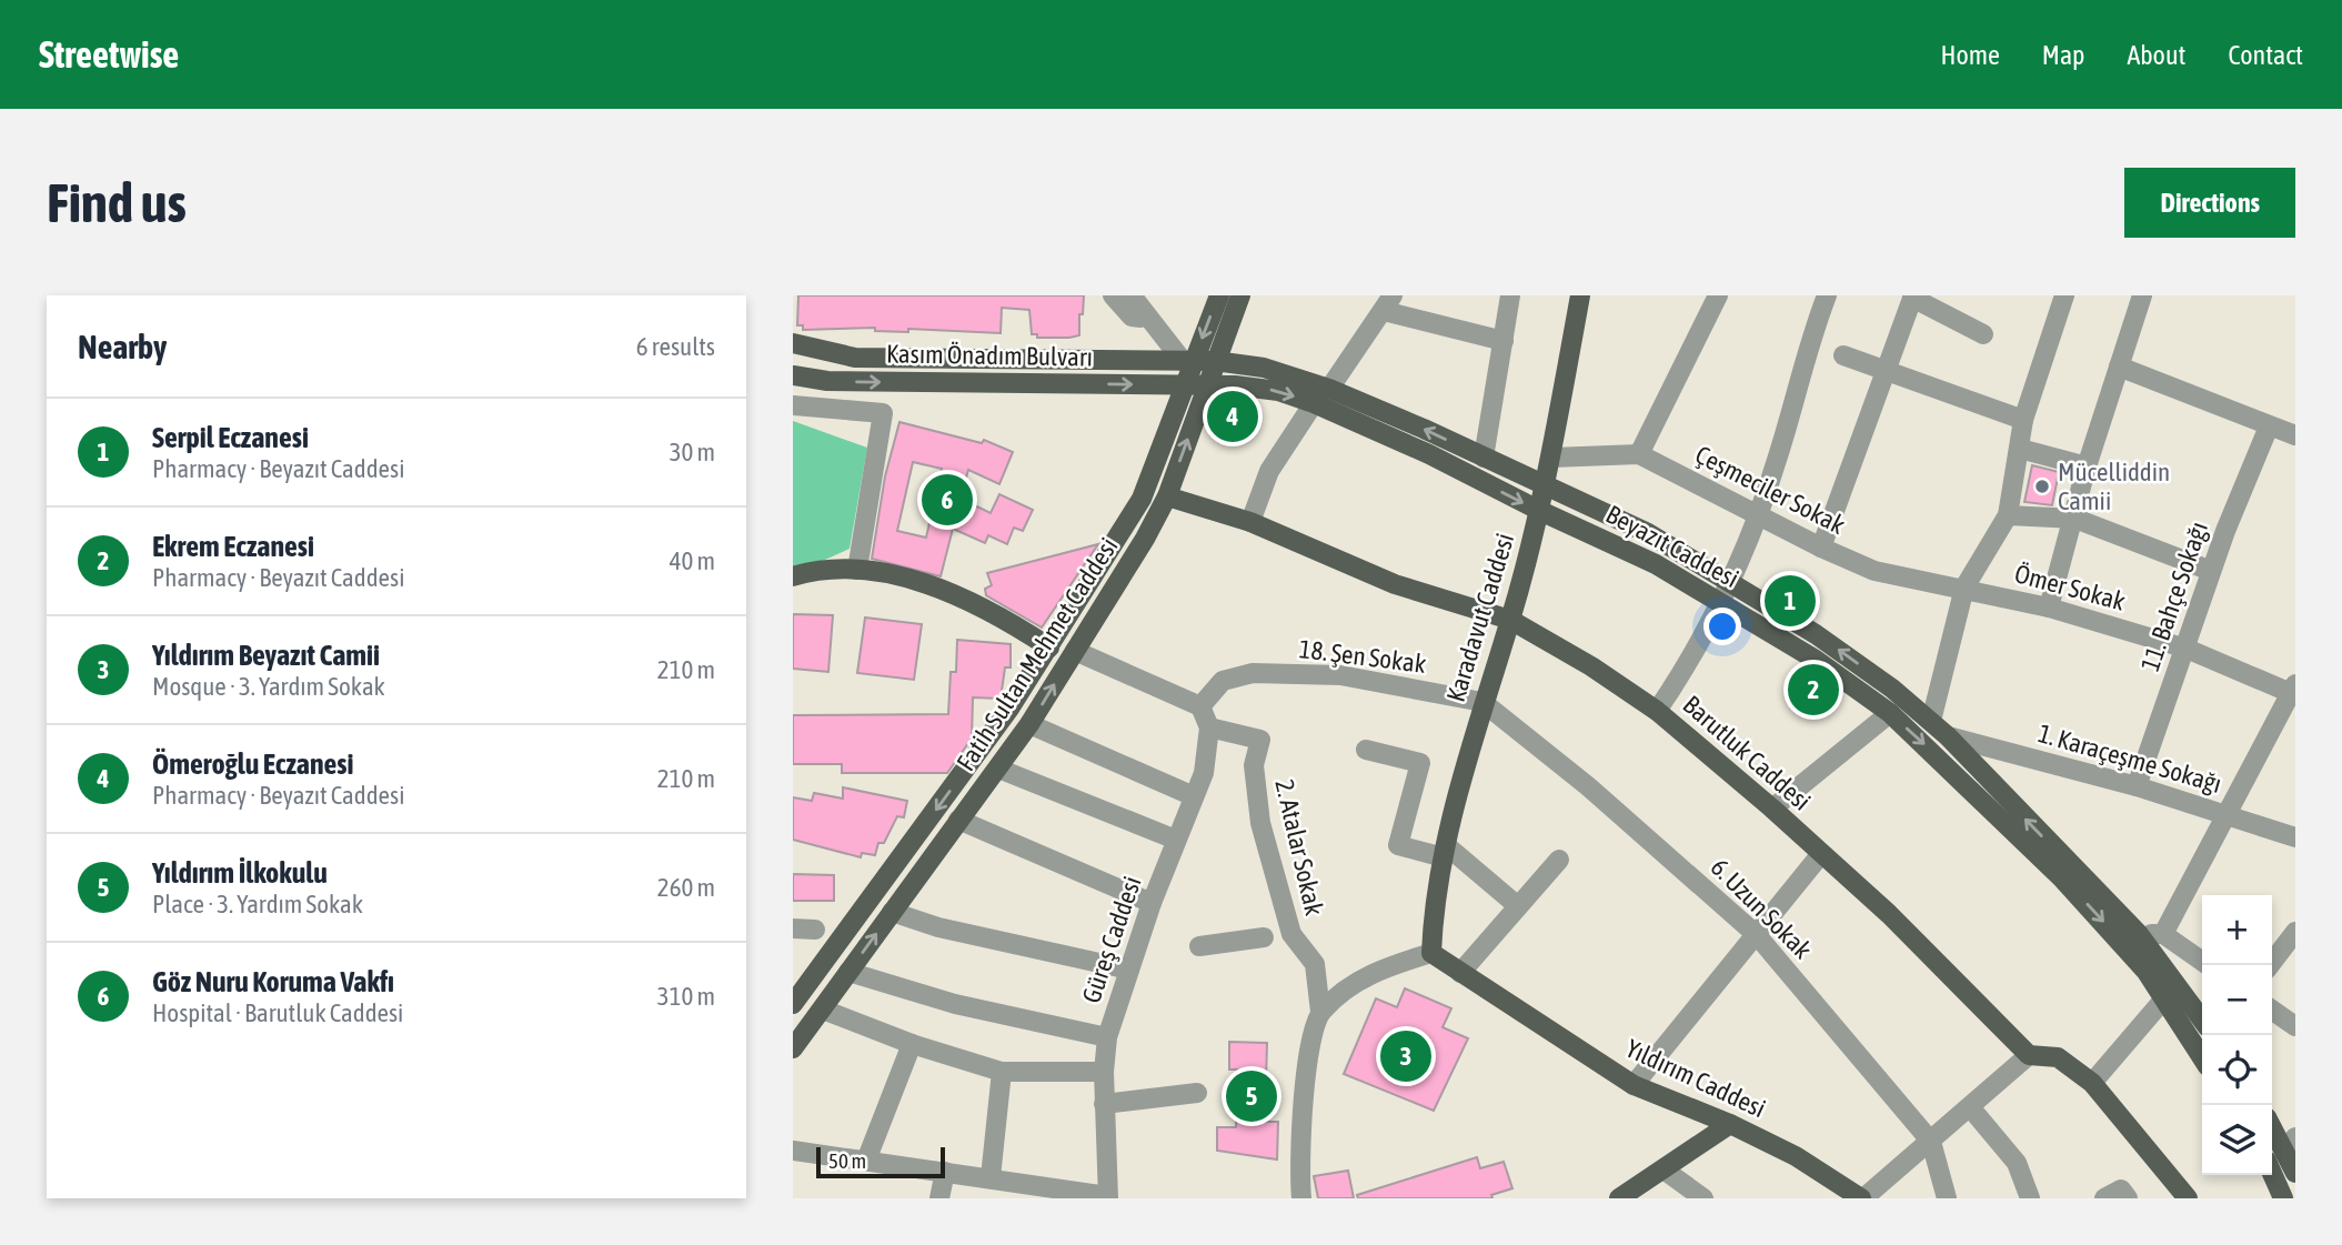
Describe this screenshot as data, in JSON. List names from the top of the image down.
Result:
{
  "streets": {
    "main road": [
      "Kasım Önadım Bulvarı",
      "Beyazıt Caddesi",
      "Karadavut Caddesi",
      "Fatih Sultan Mehmet Caddesi",
      "Barutluk Caddesi",
      "Yıldırım Caddesi"
    ],
    "street": [
      "Çeşmeciler Sokak",
      "Ömer Sokak",
      "11. Bahçe Sokağı",
      "18. Şen Sokak",
      "1. Karaçeşme Sokağı",
      "2. Atalar Sokak",
      "6. Uzun Sokak",
      "Güreş Caddesi"
    ]
  },
  "crossings": [
    ["Kasım Önadım Bulvarı", "Beyazıt Caddesi"],
    ["Kasım Önadım Bulvarı", "Fatih Sultan Mehmet Caddesi"],
    ["Çeşmeciler Sokak", "Ömer Sokak"],
    ["Çeşmeciler Sokak", "Karadavut Caddesi"],
    ["Beyazıt Caddesi", "Karadavut Caddesi"],
    ["Beyazıt Caddesi", "Fatih Sultan Mehmet Caddesi"],
    ["Beyazıt Caddesi", "1. Karaçeşme Sokağı"],
    ["Ömer Sokak", "11. Bahçe Sokağı"],
    ["11. Bahçe Sokağı", "1. Karaçeşme Sokağı"],
    ["Karadavut Caddesi", "18. Şen Sokak"],
    ["Karadavut Caddesi", "Barutluk Caddesi"],
    ["Karadavut Caddesi", "6. Uzun Sokak"],
    ["Karadavut Caddesi", "Yıldırım Caddesi"],
    ["Fatih Sultan Mehmet Caddesi", "Barutluk Caddesi"],
    ["18. Şen Sokak", "6. Uzun Sokak"],
    ["18. Şen Sokak", "Güreş Caddesi"],
    ["2. Atalar Sokak", "Güreş Caddesi"]
  ],
  "places": ["Mücelliddin Camii"],
  "scale_bar": "50 m",
  "page": {
    "header": "Streetwise",
    "nav": [
      "Home",
      "Map",
      "About",
      "Contact"
    ],
    "buttons": "Directions",
    "title": "Find us",
    "heading": ["Nearby", "6 results"],
    "pins": [
      "4",
      "6",
      "1",
      "2",
      "3",
      "5"
    ],
    "list": [
      {
        "mark": "1",
        "name": "Serpil Eczanesi",
        "note": "Pharmacy · Beyazıt Caddesi",
        "value": "30 m"
      },
      {
        "mark": "2",
        "name": "Ekrem Eczanesi",
        "note": "Pharmacy · Beyazıt Caddesi",
        "value": "40 m"
      },
      {
        "mark": "3",
        "name": "Yıldırım Beyazıt Camii",
        "note": "Mosque · 3. Yardım Sokak",
        "value": "210 m"
      },
      {
        "mark": "4",
        "name": "Ömeroğlu Eczanesi",
        "note": "Pharmacy · Beyazıt Caddesi",
        "value": "210 m"
      },
      {
        "mark": "5",
        "name": "Yıldırım İlkokulu",
        "note": "Place · 3. Yardım Sokak",
        "value": "260 m"
      },
      {
        "mark": "6",
        "name": "Göz Nuru Koruma Vakfı",
        "note": "Hospital · Barutluk Caddesi",
        "value": "310 m"
      }
    ],
    "map_buttons": ["+", "−"],
    "scale": "50 m"
  }
}
